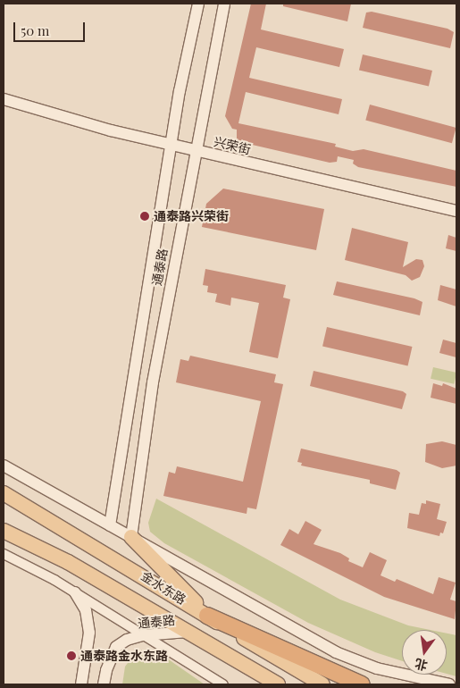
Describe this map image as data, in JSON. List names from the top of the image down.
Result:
{
  "streets": {
    "main road": ["金水东路"],
    "street": ["兴荣街", "通泰路"]
  },
  "crossings": [
    ["兴荣街", "通泰路"],
    ["通泰路", "金水东路"]
  ],
  "places": ["通泰路兴荣街", "通泰路金水东路"],
  "scale_bar": "50 m",
  "north": "bottom"
}
